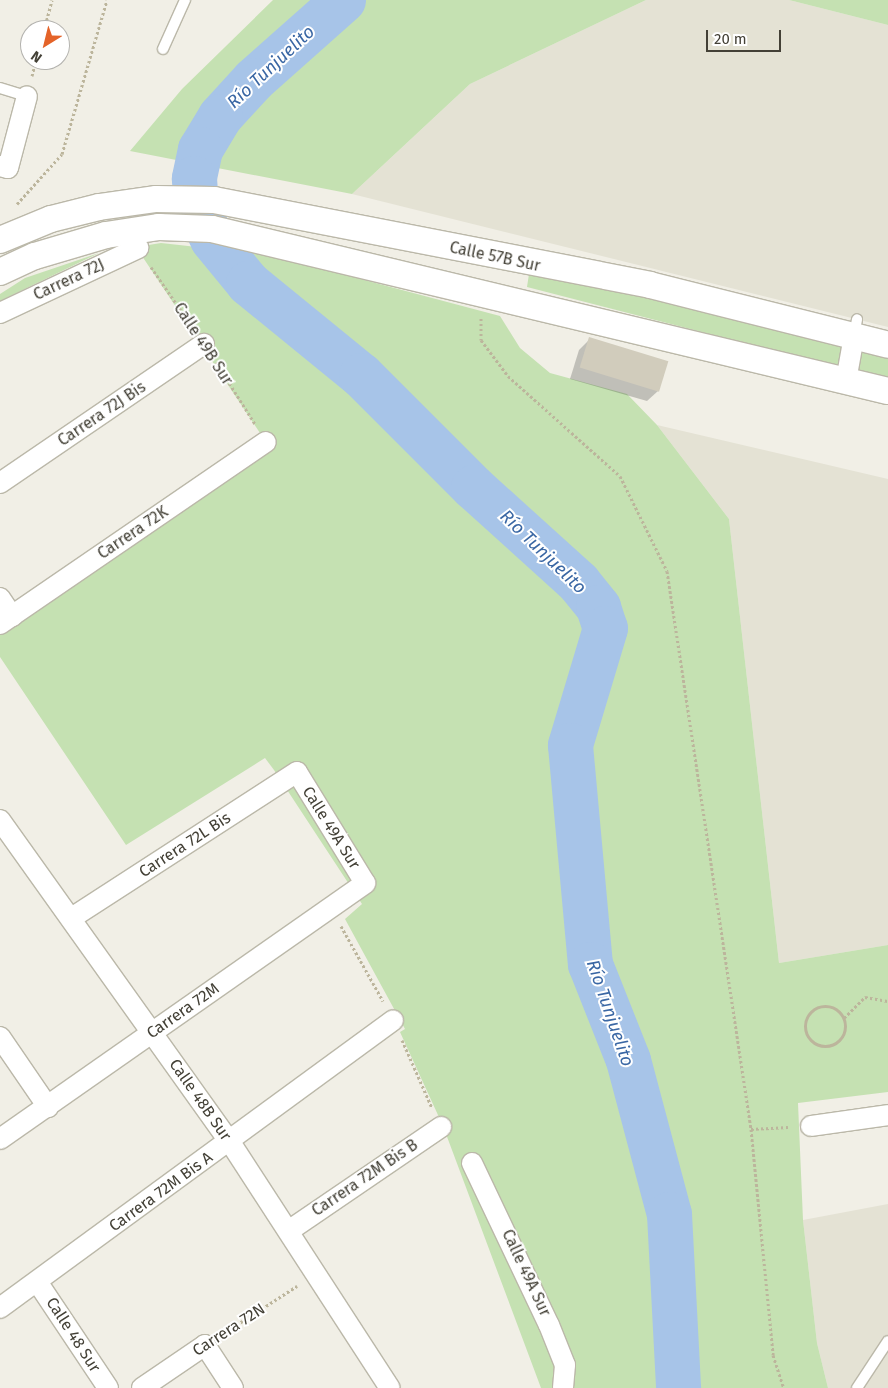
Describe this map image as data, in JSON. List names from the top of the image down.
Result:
{
  "streets": {
    "street": [
      "Calle 57B Sur",
      "Carrera 72J",
      "Carrera 72J Bis",
      "Carrera 72K",
      "Calle 49A Sur",
      "Carrera 72L Bis",
      "Carrera 72M",
      "Calle 48B Sur",
      "Carrera 72M Bis B",
      "Carrera 72M Bis A",
      "Carrera 72N",
      "Calle 48 Sur"
    ],
    "path": ["Calle 49B Sur"]
  },
  "crossings": [
    ["Carrera 72J", "Calle 49B Sur"],
    ["Calle 49B Sur", "Carrera 72J Bis"],
    ["Calle 49B Sur", "Carrera 72K"],
    ["Calle 49A Sur", "Carrera 72L Bis"],
    ["Calle 49A Sur", "Carrera 72M"],
    ["Carrera 72L Bis", "Calle 48B Sur"],
    ["Carrera 72M", "Calle 48B Sur"],
    ["Calle 48B Sur", "Carrera 72M Bis B"],
    ["Calle 48B Sur", "Carrera 72M Bis A"],
    ["Calle 48B Sur", "Carrera 72N"],
    ["Carrera 72M Bis A", "Calle 48 Sur"]
  ],
  "water": ["Río Tunjuelito"],
  "scale_bar": "20 m",
  "north": "bottom left"
}
